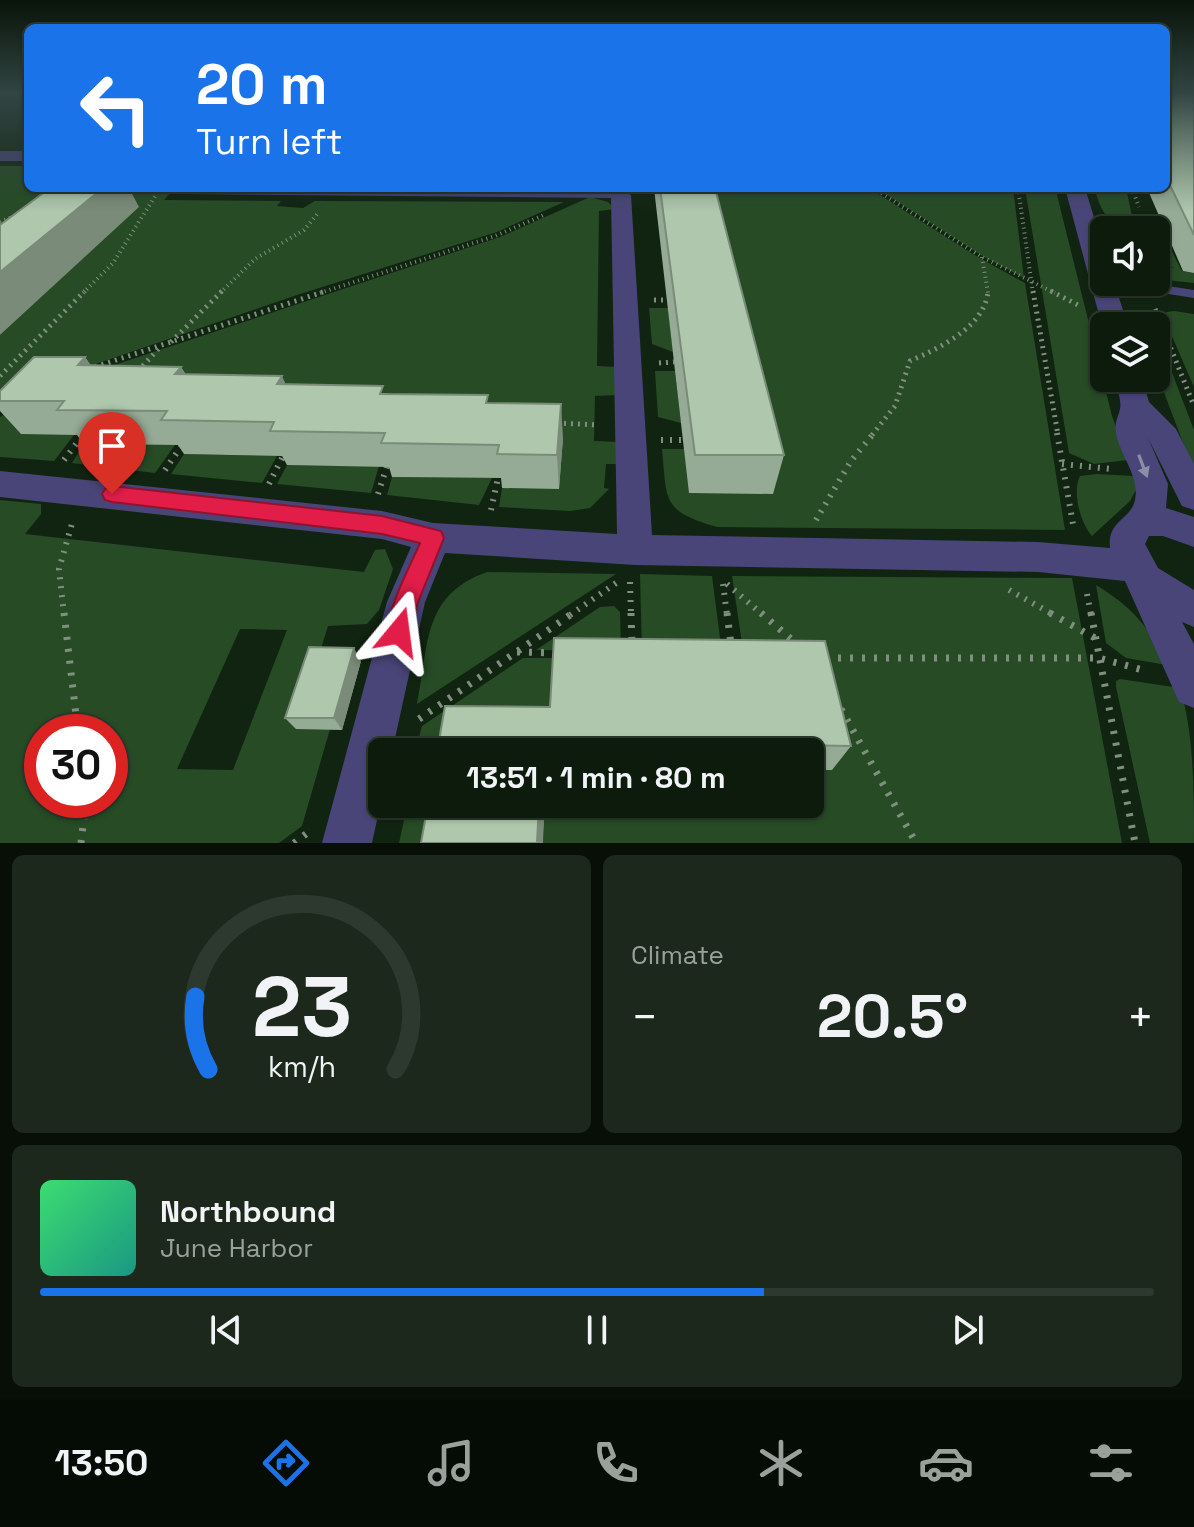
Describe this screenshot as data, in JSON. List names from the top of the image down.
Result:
{
  "page": {
    "turn": ["20 m", "Turn left"],
    "limit": "30",
    "trip": "13:51 · 1 min · 80 m",
    "tile": "Climate",
    "heat": ["−", "20.5°", "+"],
    "song": ["Northbound", "June Harbor"],
    "tabs": "13:50",
    "gauge": ["23", "km/h"]
  }
}
